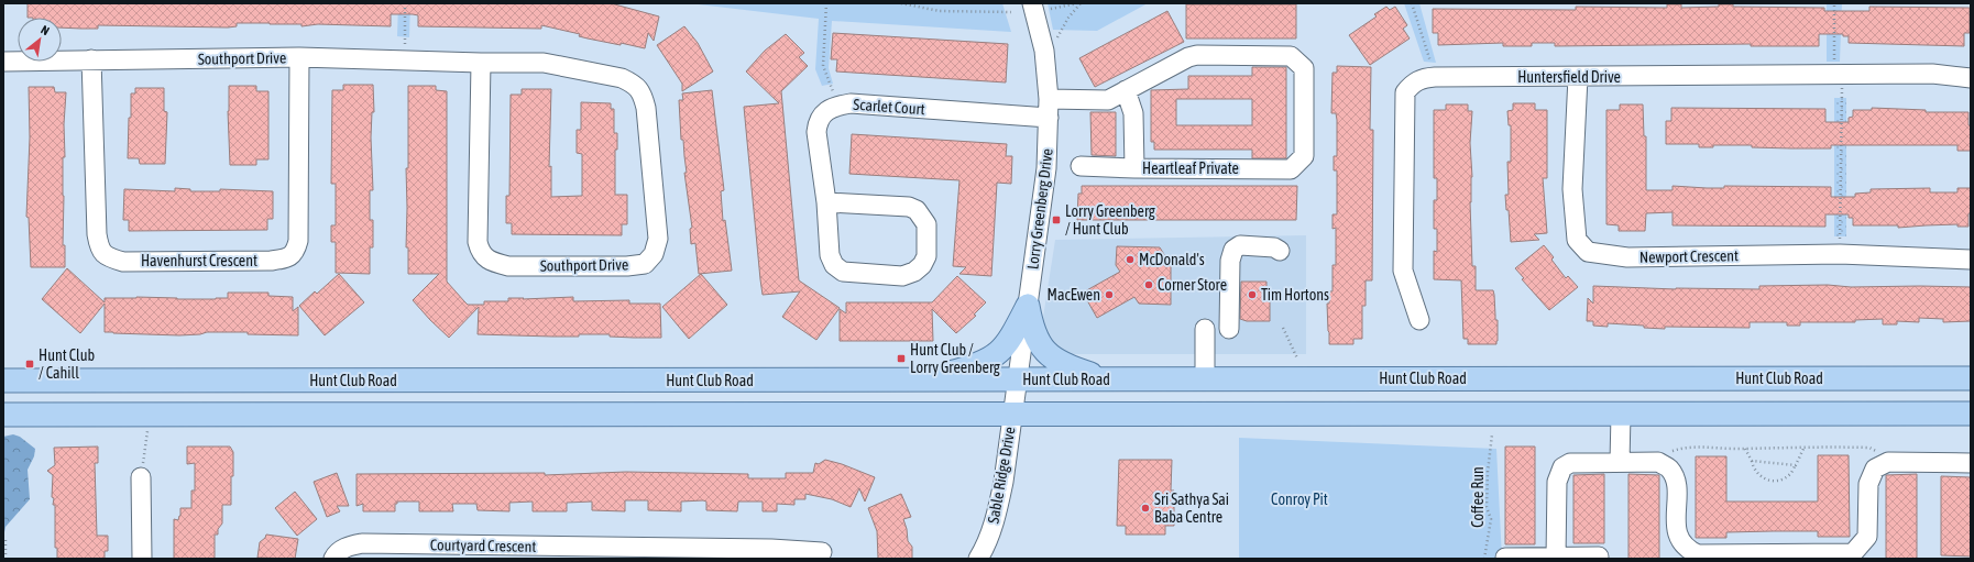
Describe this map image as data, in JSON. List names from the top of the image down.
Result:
{
  "streets": {
    "main road": ["Hunt Club Road"],
    "street": [
      "Southport Drive",
      "Huntersfield Drive",
      "Scarlet Court",
      "Heartleaf Private",
      "Lorry Greenberg Drive",
      "Newport Crescent",
      "Havenhurst Crescent",
      "Sable Ridge Drive",
      "Courtyard Crescent"
    ],
    "path": ["Coffee Run"]
  },
  "crossings": [
    ["Southport Drive", "Havenhurst Crescent"],
    ["Huntersfield Drive", "Newport Crescent"],
    ["Scarlet Court", "Lorry Greenberg Drive"],
    ["Lorry Greenberg Drive", "Hunt Club Road"],
    ["Lorry Greenberg Drive", "Sable Ridge Drive"]
  ],
  "parks": ["Conroy Pit"],
  "places": {
    "transit": ["Lorry Greenberg / Hunt Club", "Hunt Club / Lorry Greenberg", "Hunt Club / Cahill"],
    "other": [
      "McDonald's",
      "Corner Store",
      "MacEwen",
      "Tim Hortons",
      "Sri Sathya Sai Baba Centre"
    ]
  },
  "north": "top right"
}
